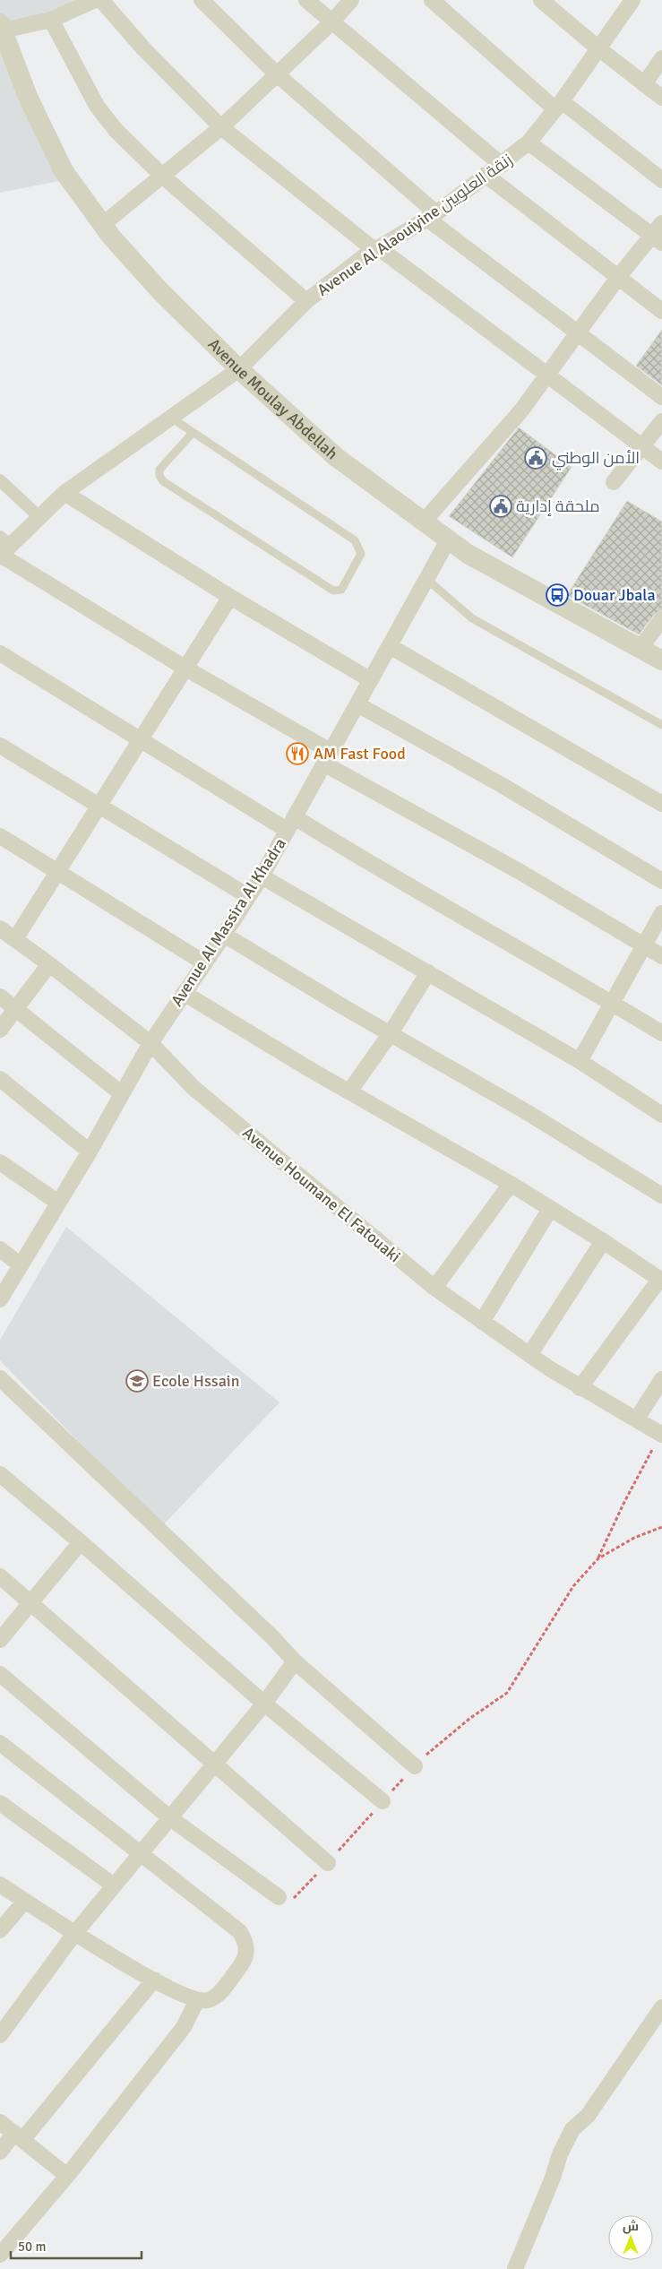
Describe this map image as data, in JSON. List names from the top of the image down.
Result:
{
  "streets": {
    "street": [
      "Avenue Al Alaouiyine زنقة العلويين",
      "Avenue Moulay Abdellah",
      "Avenue Al Massira Al Khadra",
      "Avenue Houmane El Fatouaki"
    ]
  },
  "crossings": [
    ["Avenue Al Alaouiyine زنقة العلويين", "Avenue Moulay Abdellah"],
    ["Avenue Moulay Abdellah", "Avenue Al Massira Al Khadra"],
    ["Avenue Al Massira Al Khadra", "Avenue Houmane El Fatouaki"]
  ],
  "places": {
    "public building": ["الأمن الوطني", "ملحقة إدارية"],
    "bus stop": ["Douar Jbala"],
    "restaurant": ["AM Fast Food"],
    "school or university": ["Ecole Hssain"]
  },
  "scale_bar": "50 m",
  "north": "top"
}
